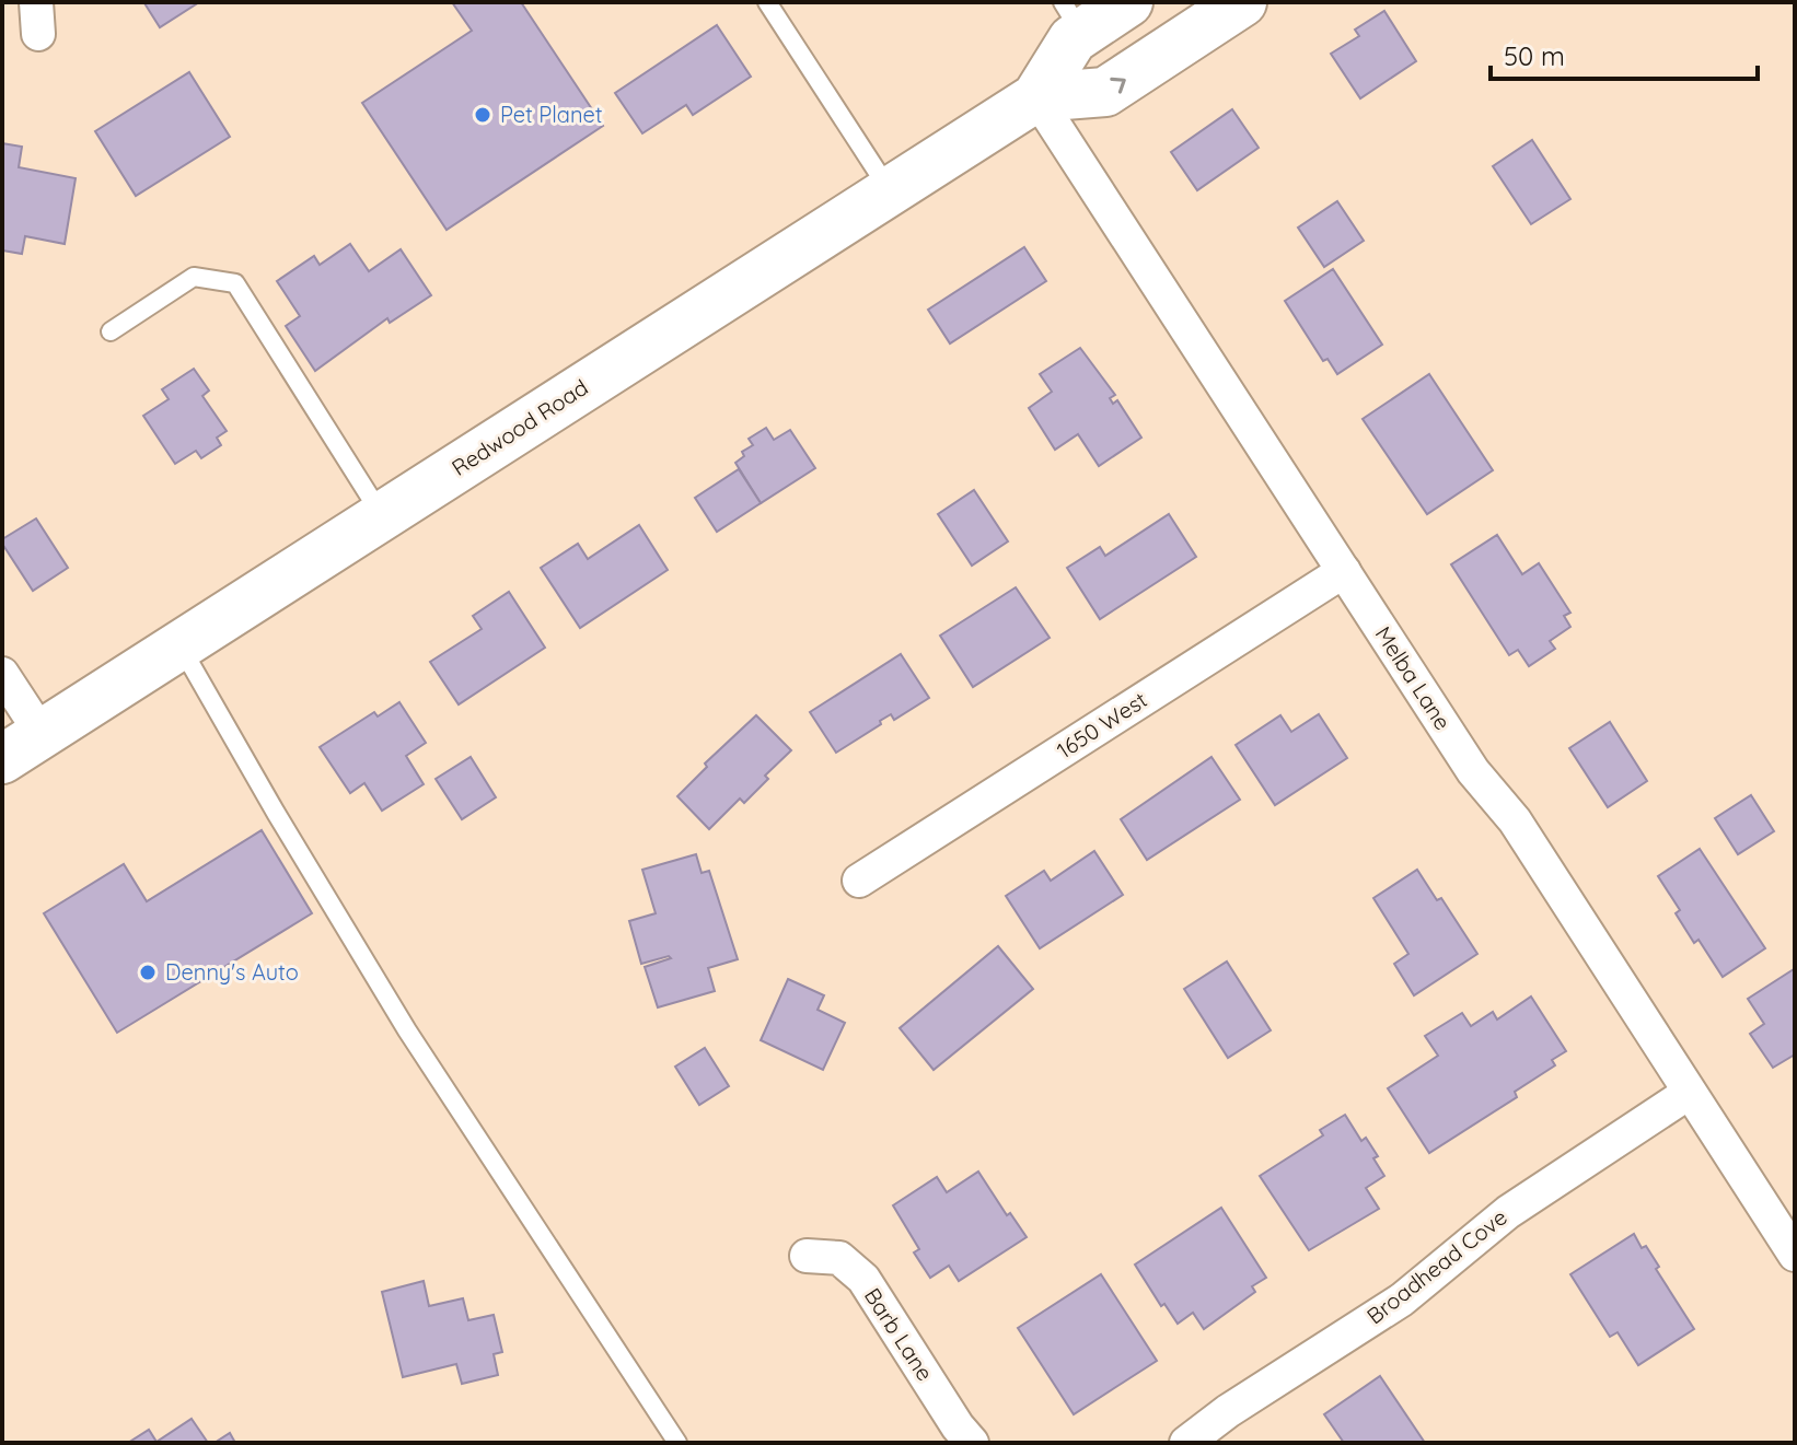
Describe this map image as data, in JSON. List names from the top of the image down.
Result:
{
  "streets": {
    "main road": ["Redwood Road"],
    "street": [
      "Melba Lane",
      "1650 West",
      "Broadhead Cove",
      "Barb Lane"
    ]
  },
  "crossings": [
    ["Redwood Road", "Melba Lane"],
    ["Melba Lane", "1650 West"],
    ["Melba Lane", "Broadhead Cove"]
  ],
  "places": ["Pet Planet", "Denny's Auto"],
  "scale_bar": "50 m"
}
